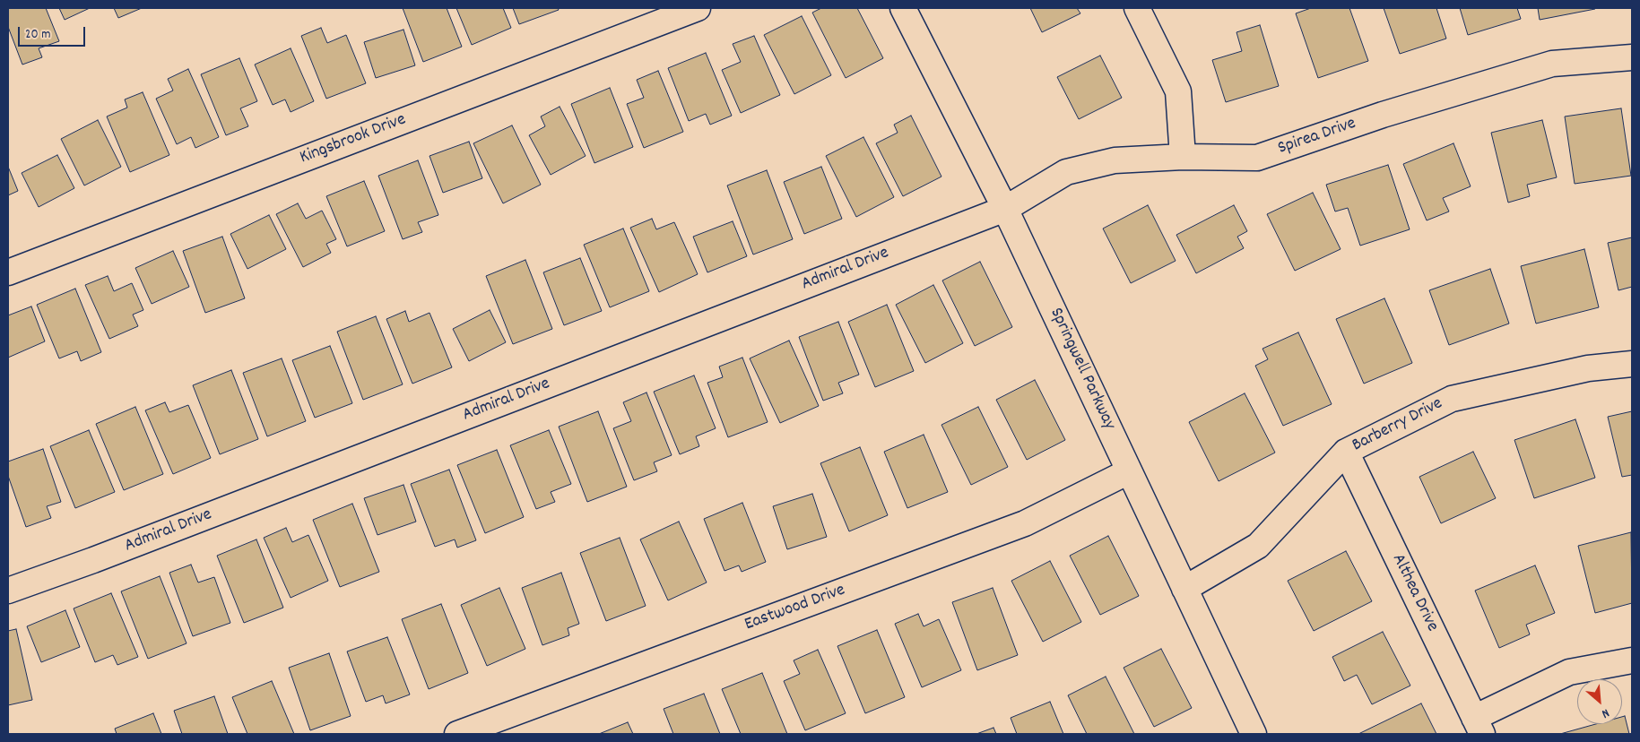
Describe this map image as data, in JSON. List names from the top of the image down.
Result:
{
  "streets": {
    "street": [
      "Spirea Drive",
      "Kingsbrook Drive",
      "Admiral Drive",
      "Springwell Parkway",
      "Barberry Drive",
      "Althea Drive",
      "Eastwood Drive"
    ]
  },
  "crossings": [
    ["Spirea Drive", "Admiral Drive"],
    ["Spirea Drive", "Springwell Parkway"],
    ["Admiral Drive", "Springwell Parkway"],
    ["Springwell Parkway", "Barberry Drive"],
    ["Springwell Parkway", "Eastwood Drive"],
    ["Barberry Drive", "Althea Drive"]
  ],
  "scale_bar": "20 m",
  "north": "bottom right"
}
